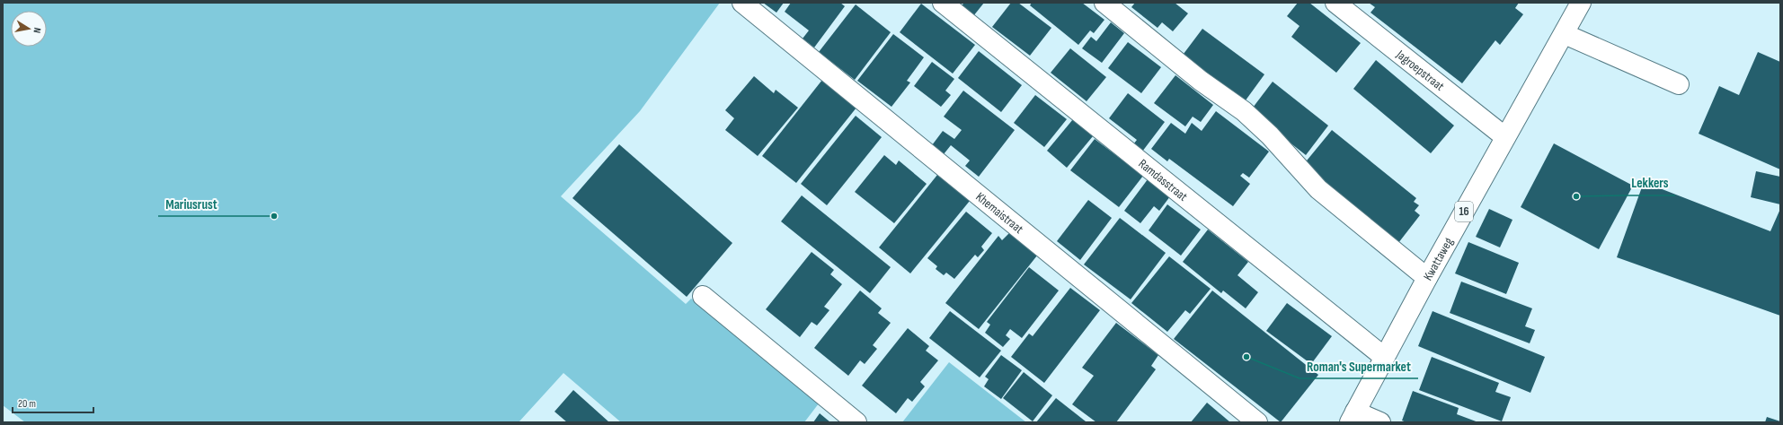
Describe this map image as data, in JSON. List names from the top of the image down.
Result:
{
  "streets": {
    "street": [
      "Jagroepstraat",
      "Ramdasstraat",
      "16",
      "Khemaistraat",
      "Kwattaweg"
    ]
  },
  "crossings": [
    ["Jagroepstraat", "Kwattaweg"],
    ["Ramdasstraat", "Kwattaweg"]
  ],
  "places": ["Lekkers", "Mariusrust", "Roman's Supermarket"],
  "scale_bar": "20 m",
  "north": "right"
}
